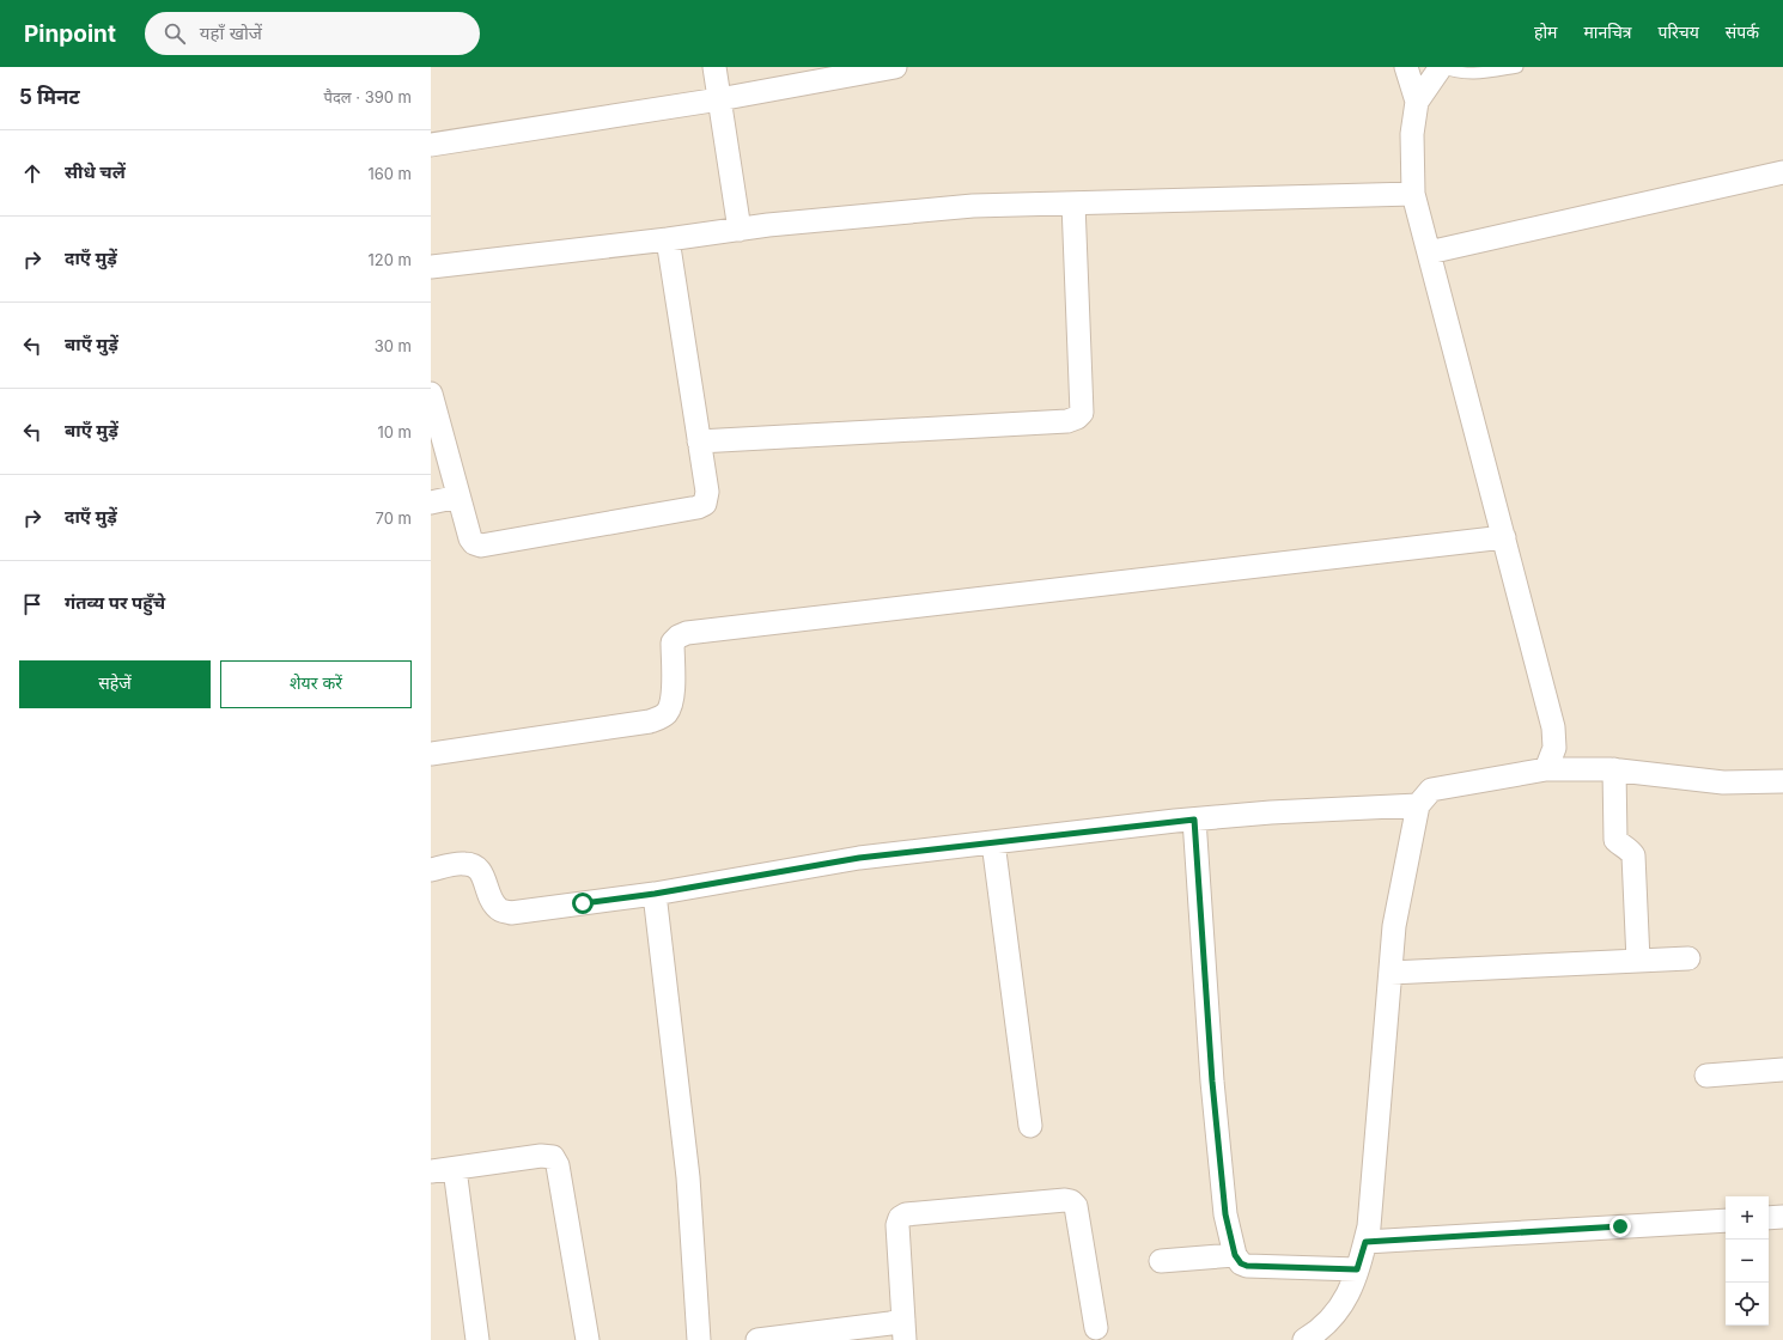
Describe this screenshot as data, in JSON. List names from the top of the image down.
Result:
{
  "page": {
    "header": "Pinpoint",
    "search": "यहाँ खोजें",
    "nav": [
      "होम",
      "मानचित्र",
      "परिचय",
      "संपर्क"
    ],
    "heading": ["5 मिनट", "पैदल · 390 m"],
    "list": [
      ["सीधे चलें", "160 m"],
      ["दाएँ मुड़ें", "120 m"],
      ["बाएँ मुड़ें", "30 m"],
      ["बाएँ मुड़ें", "10 m"],
      ["दाएँ मुड़ें", "70 m"],
      "गंतव्य पर पहुँचे"
    ],
    "buttons": ["सहेजें", "शेयर करें"],
    "map_buttons": ["+", "−"]
  }
}
